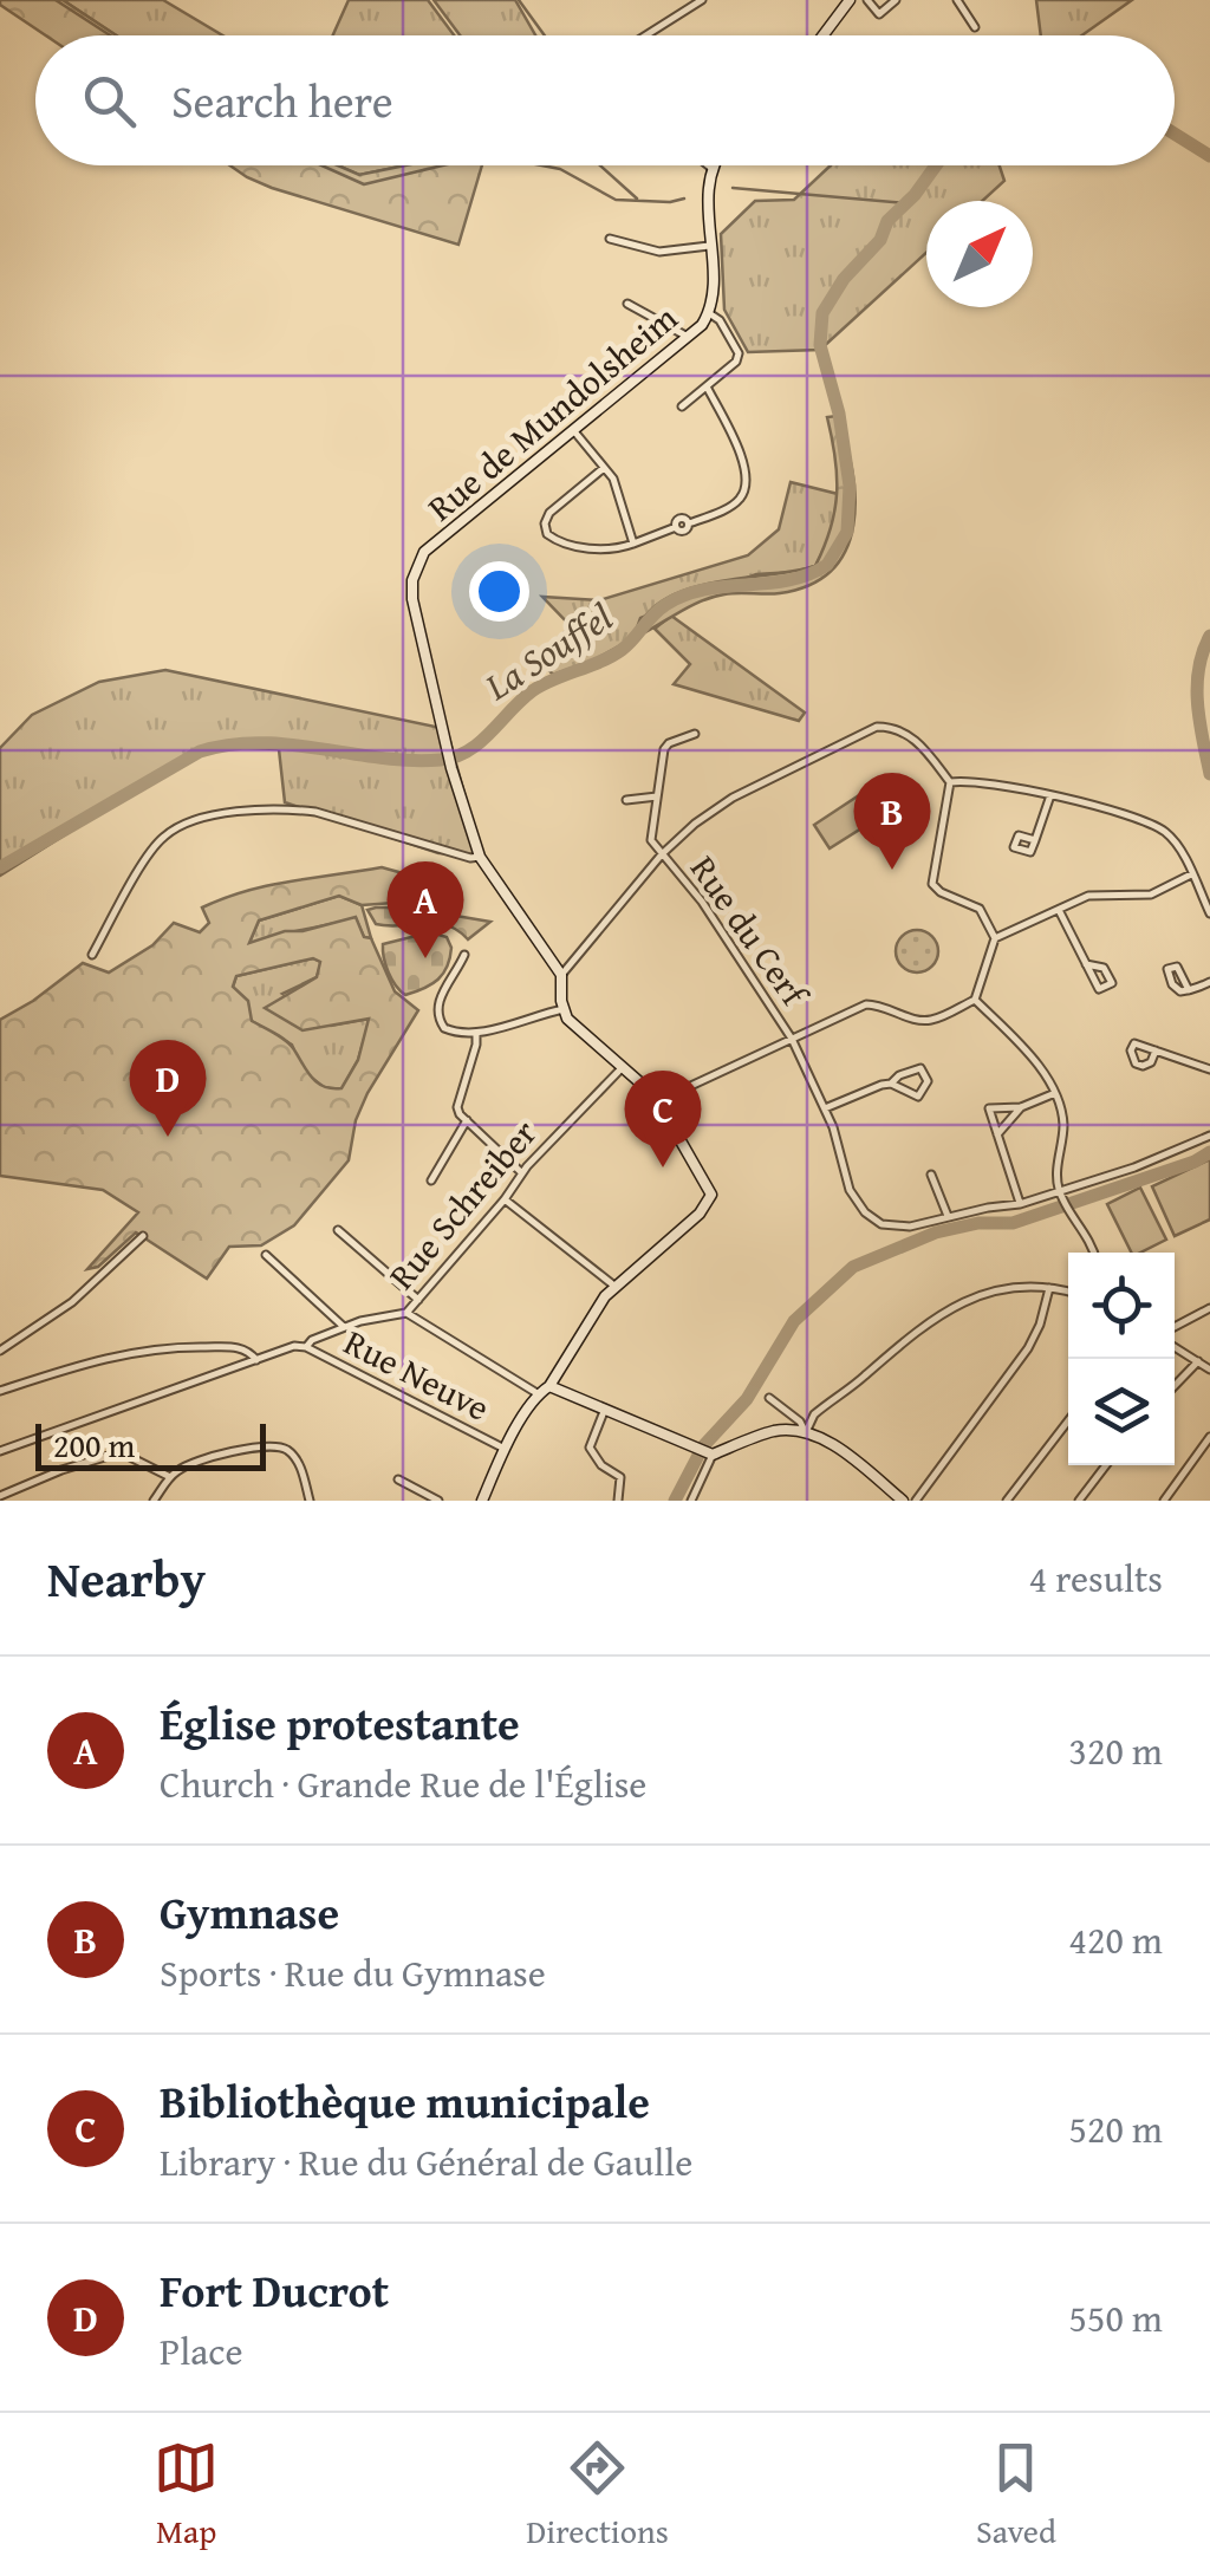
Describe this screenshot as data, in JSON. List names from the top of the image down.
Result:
{
  "streets": {
    "street": [
      "Rue de Mundolsheim",
      "Rue du Cerf",
      "Rue Schreiber",
      "Rue Neuve"
    ]
  },
  "crossings": [
    ["Rue Schreiber", "Rue Neuve"]
  ],
  "water": ["La Souffel"],
  "scale_bar": "200 m",
  "north": "top right",
  "page": {
    "search": "Search here",
    "pins": [
      "B",
      "A",
      "D",
      "C"
    ],
    "scale": "200 m",
    "heading": ["Nearby", "4 results"],
    "list": [
      {
        "mark": "A",
        "name": "Église protestante",
        "note": "Church · Grande Rue de l'Église",
        "value": "320 m"
      },
      {
        "mark": "B",
        "name": "Gymnase",
        "note": "Sports · Rue du Gymnase",
        "value": "420 m"
      },
      {
        "mark": "C",
        "name": "Bibliothèque municipale",
        "note": "Library · Rue du Général de Gaulle",
        "value": "520 m"
      },
      {
        "mark": "D",
        "name": "Fort Ducrot",
        "note": "Place",
        "value": "550 m"
      }
    ],
    "nav": ["Map", "Directions", "Saved"]
  }
}
